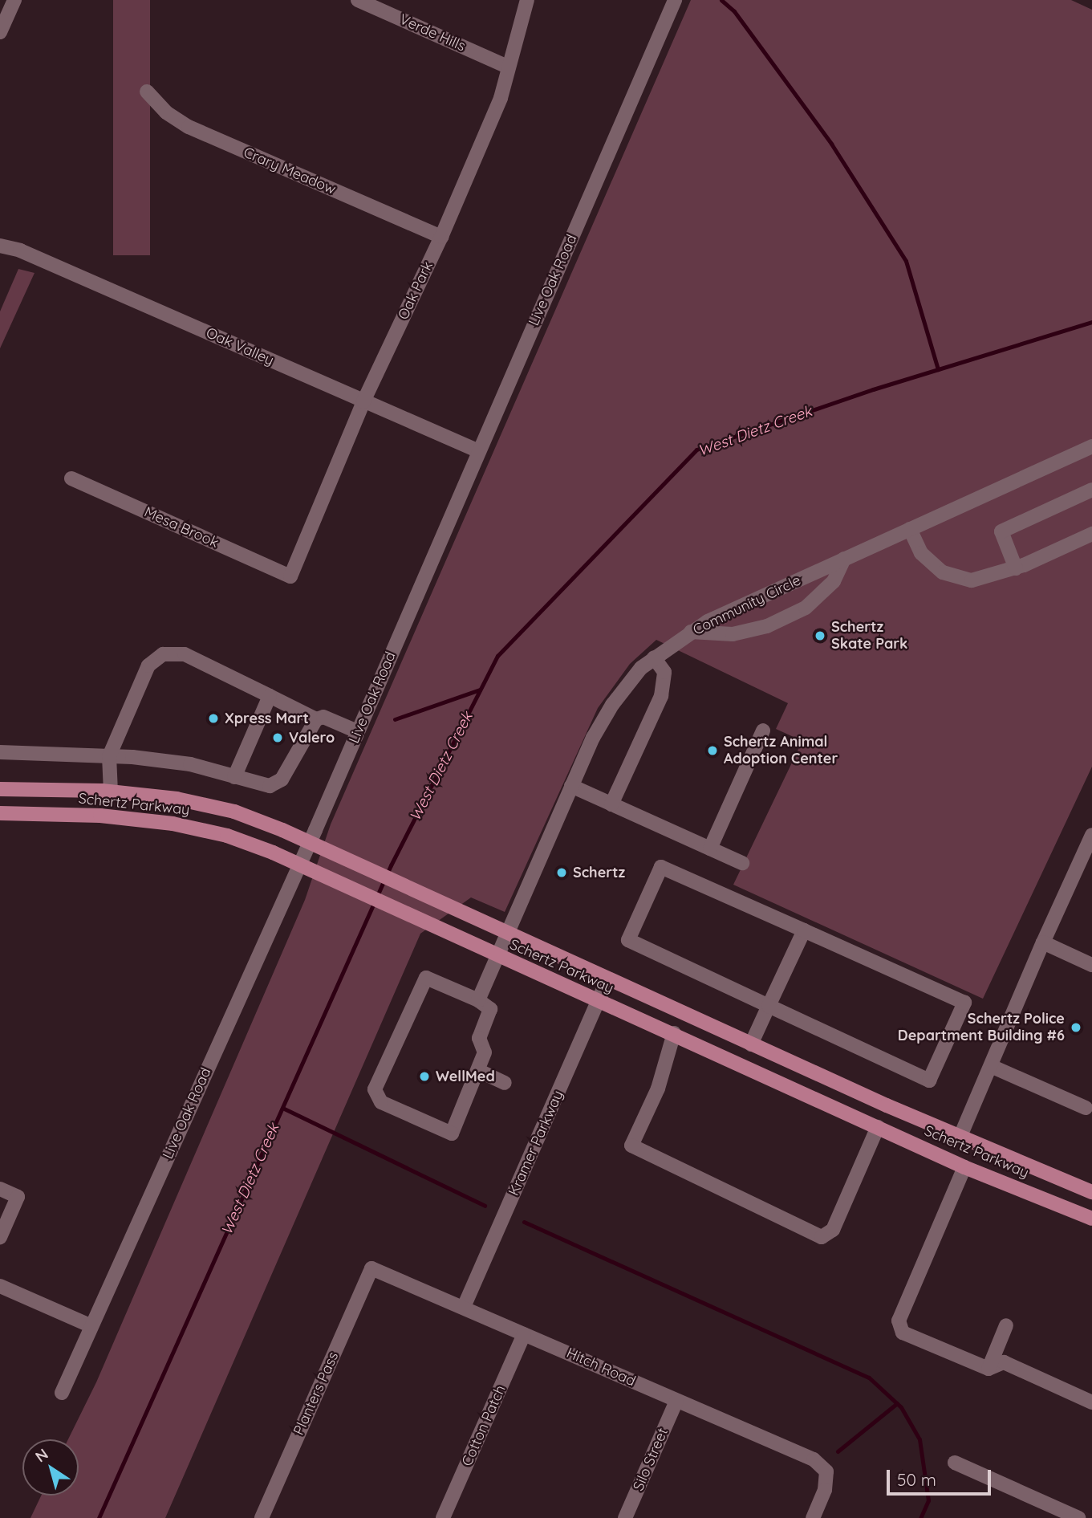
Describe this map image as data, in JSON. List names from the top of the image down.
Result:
{
  "streets": {
    "main road": ["Schertz Parkway"],
    "street": [
      "Verde Hills",
      "Crary Meadow",
      "Live Oak Road",
      "Oak Park",
      "Oak Valley",
      "Mesa Brook",
      "Community Circle",
      "Kramer Parkway",
      "Hitch Road",
      "Planters Pass",
      "Cotton Patch",
      "Silo Street"
    ]
  },
  "crossings": [
    ["Verde Hills", "Oak Park"],
    ["Crary Meadow", "Oak Park"],
    ["Live Oak Road", "Oak Valley"],
    ["Live Oak Road", "Schertz Parkway"],
    ["Oak Park", "Oak Valley"],
    ["Oak Park", "Mesa Brook"],
    ["Community Circle", "Schertz Parkway"],
    ["Schertz Parkway", "Kramer Parkway"],
    ["Kramer Parkway", "Hitch Road"],
    ["Hitch Road", "Planters Pass"],
    ["Hitch Road", "Cotton Patch"],
    ["Hitch Road", "Silo Street"]
  ],
  "water": ["West Dietz Creek"],
  "places": [
    "Schertz Skate Park",
    "Xpress Mart",
    "Valero",
    "Schertz Animal Adoption Center",
    "Schertz",
    "Schertz Police Department Building #6",
    "WellMed"
  ],
  "scale_bar": "50 m",
  "north": "top left"
}
